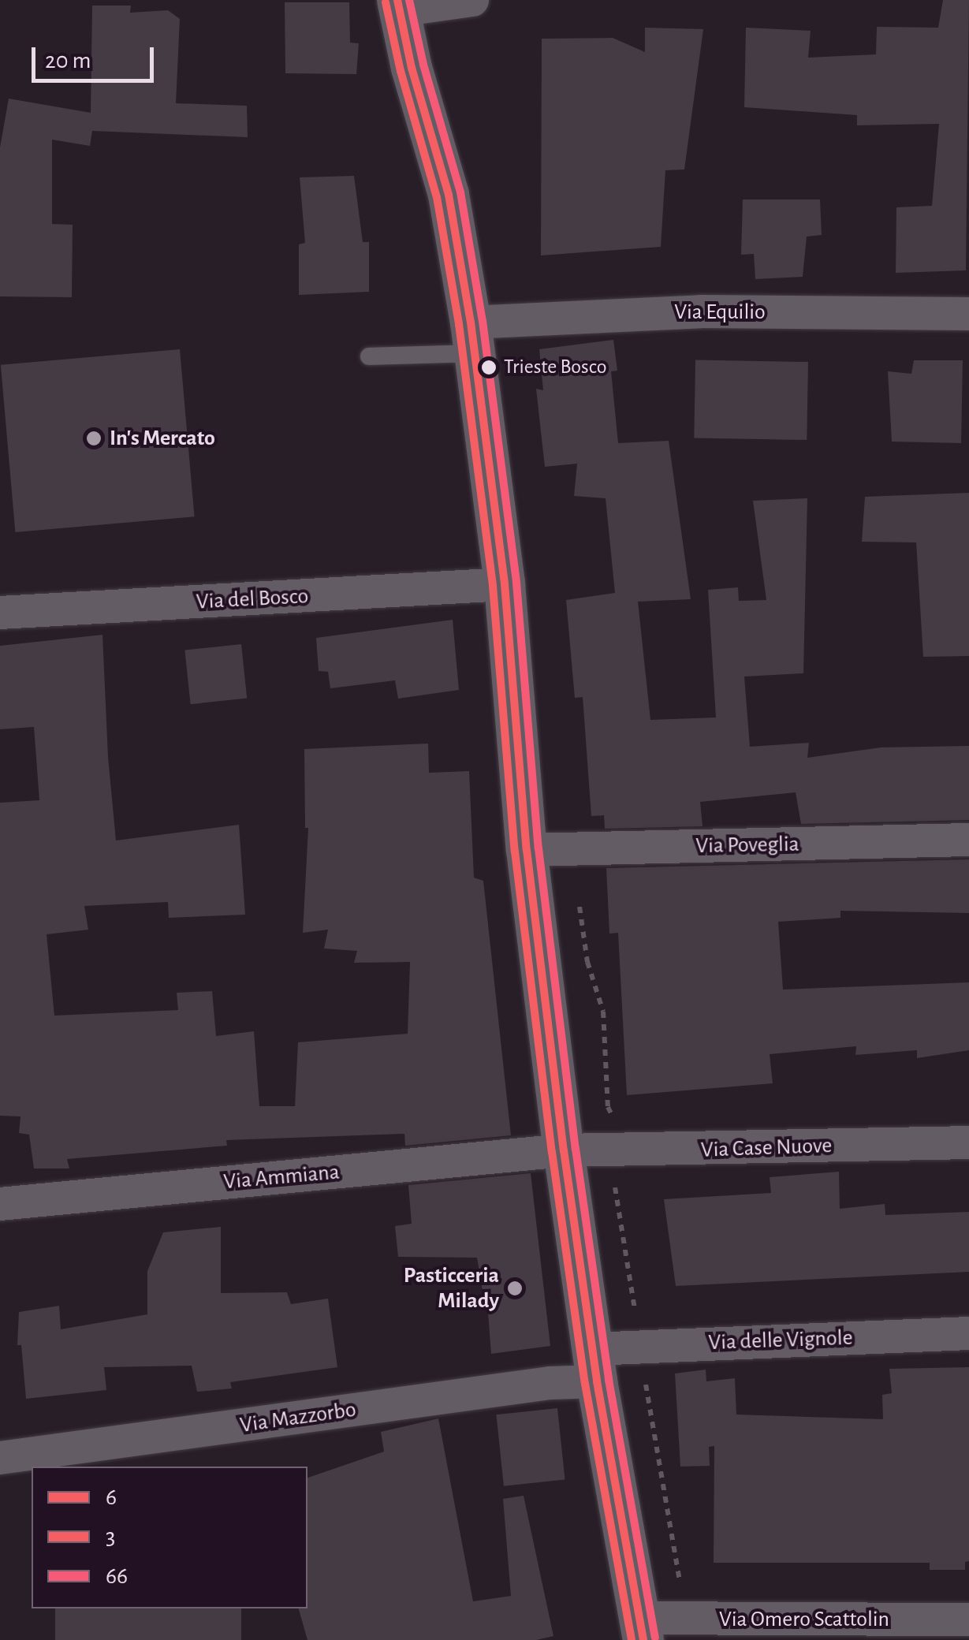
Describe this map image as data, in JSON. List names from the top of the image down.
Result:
{
  "streets": {
    "street": [
      "Via Equilio",
      "Via del Bosco",
      "Via Poveglia",
      "Via Case Nuove",
      "Via Ammiana",
      "Via delle Vignole",
      "Via Mazzorbo",
      "Via Omero Scattolin"
    ]
  },
  "crossings": [
    ["Via Case Nuove", "Via Ammiana"],
    ["Via delle Vignole", "Via Mazzorbo"]
  ],
  "places": ["Trieste Bosco", "In's Mercato", "Pasticceria Milady"],
  "lines": ["transit line 6", "transit line 66", "transit line 3"],
  "legend": ["6", "3", "66"],
  "scale_bar": "20 m"
}
